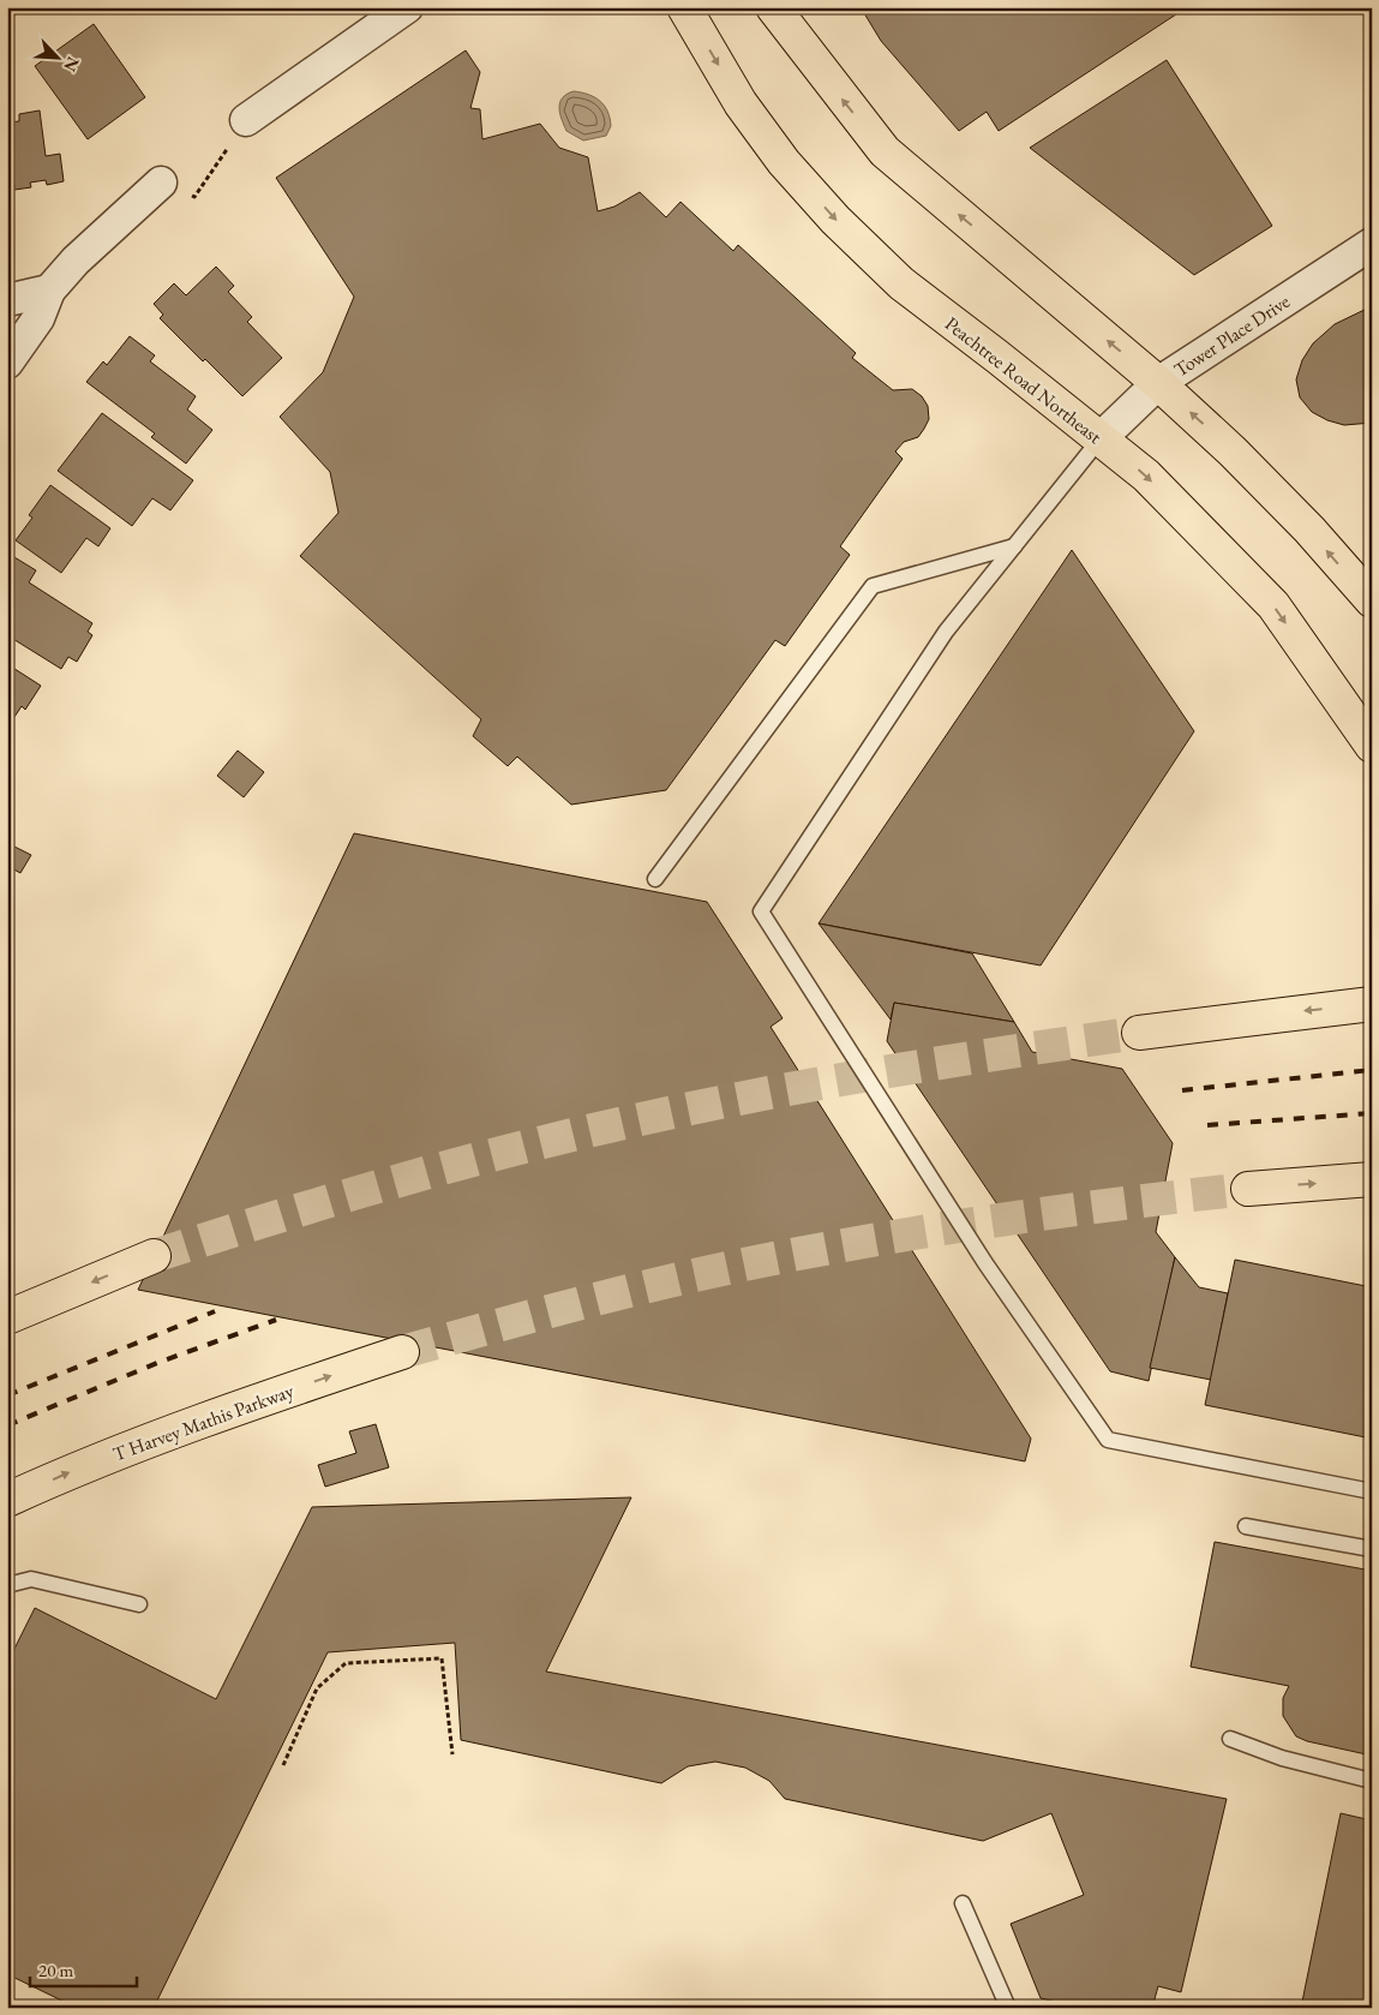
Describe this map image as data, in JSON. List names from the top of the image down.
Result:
{
  "streets": {
    "highway": ["Peachtree Road Northeast", "T Harvey Mathis Parkway"],
    "street": ["Tower Place Drive"]
  },
  "crossings": [
    ["Tower Place Drive", "Peachtree Road Northeast"]
  ],
  "scale_bar": "20 m",
  "north": "bottom right"
}
